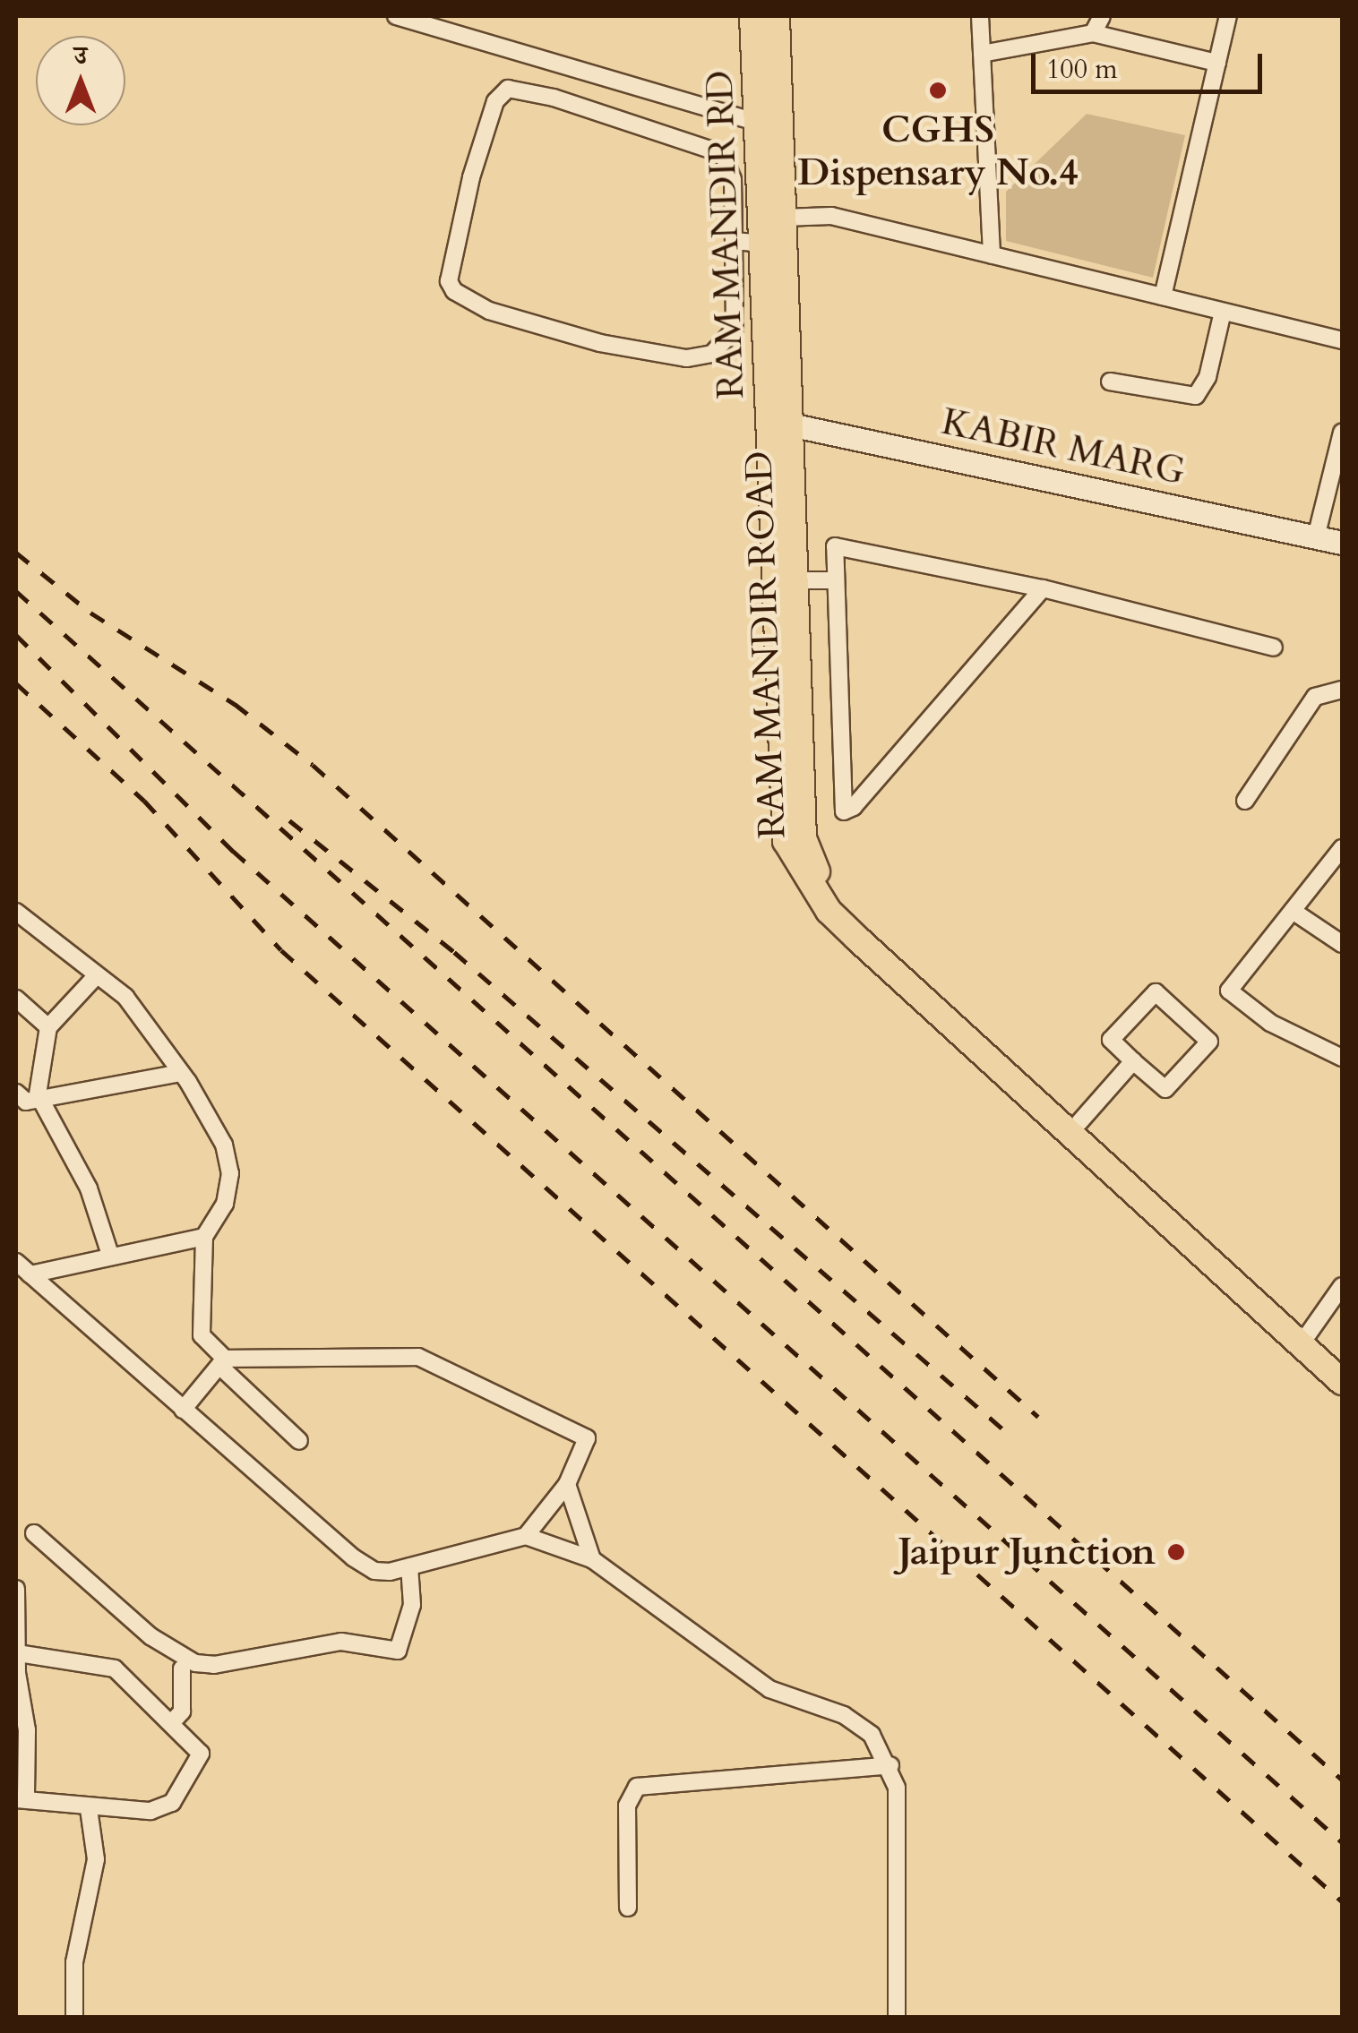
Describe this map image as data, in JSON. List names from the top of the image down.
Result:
{
  "streets": {
    "main road": ["RAM MANDIR RD", "RAM MANDIR ROAD"],
    "street": ["KABIR MARG"]
  },
  "crossings": [
    ["RAM MANDIR RD", "KABIR MARG"],
    ["RAM MANDIR RD", "RAM MANDIR ROAD"],
    ["KABIR MARG", "RAM MANDIR ROAD"]
  ],
  "places": ["CGHS Dispensary No.4", "Jaipur Junction"],
  "scale_bar": "100 m",
  "north": "top"
}
